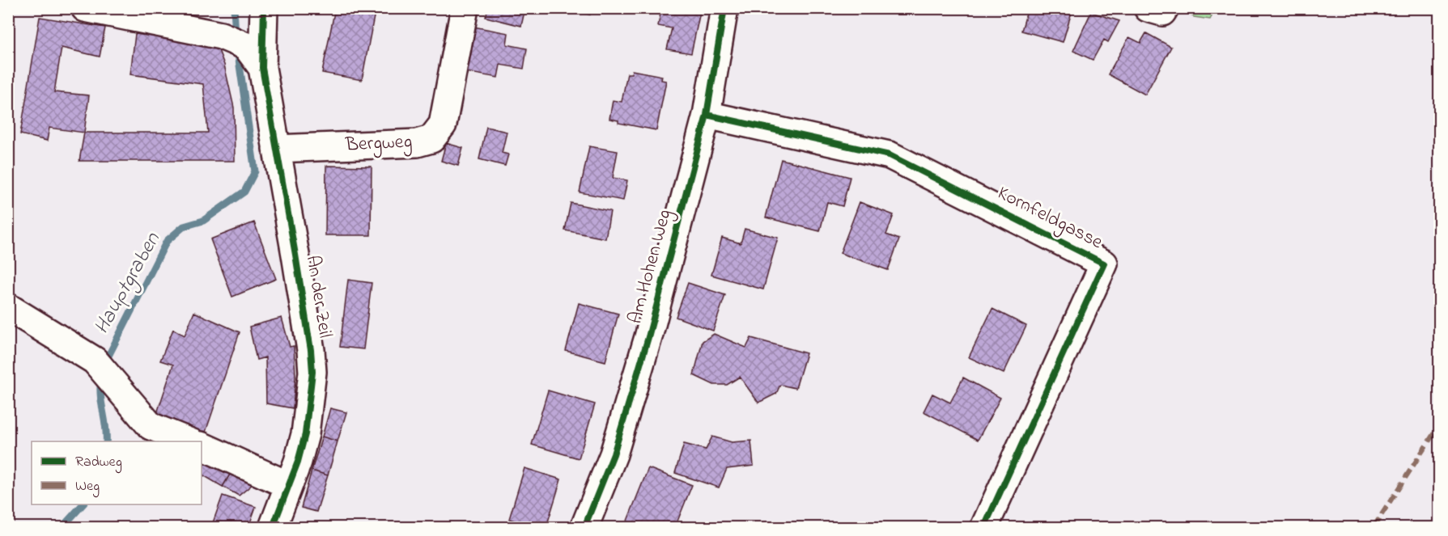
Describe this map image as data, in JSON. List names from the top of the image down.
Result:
{
  "streets": {
    "street": [
      "Bergweg",
      "Kornfeldgasse",
      "Am Hohen Weg",
      "An der Zeil"
    ]
  },
  "crossings": [
    ["Bergweg", "An der Zeil"],
    ["Kornfeldgasse", "Am Hohen Weg"]
  ],
  "water": ["Hauptgraben"],
  "legend": ["Radweg", "Weg"]
}
